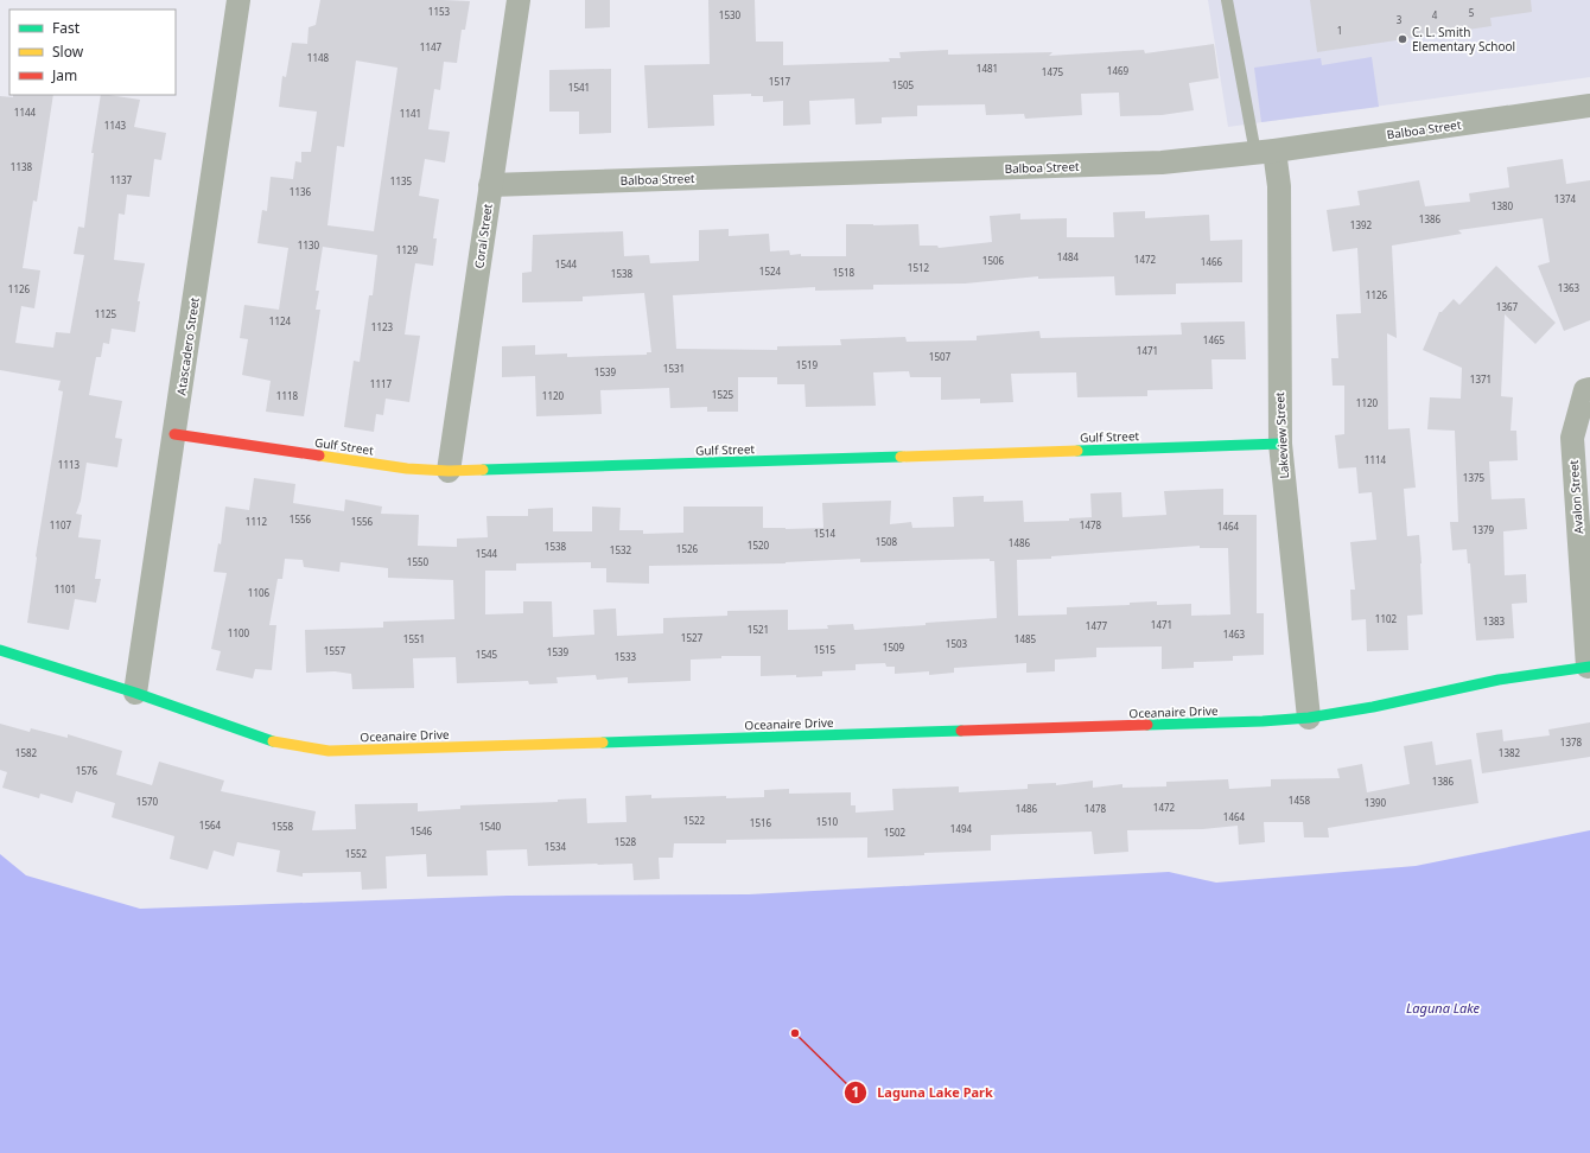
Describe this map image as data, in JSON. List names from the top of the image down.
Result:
{
  "streets": {
    "street": [
      "Balboa Street",
      "Coral Street",
      "Atascadero Street",
      "Lakeview Street",
      "Gulf Street",
      "Avalon Street",
      "Oceanaire Drive"
    ]
  },
  "crossings": [
    ["Balboa Street", "Coral Street"],
    ["Balboa Street", "Lakeview Street"],
    ["Coral Street", "Gulf Street"],
    ["Atascadero Street", "Gulf Street"],
    ["Atascadero Street", "Oceanaire Drive"],
    ["Lakeview Street", "Gulf Street"],
    ["Lakeview Street", "Oceanaire Drive"],
    ["Avalon Street", "Oceanaire Drive"]
  ],
  "water": ["Laguna Lake"],
  "places": ["C. L. Smith Elementary School", "Laguna Lake Park"],
  "house_numbers": [
    "1153",
    "5",
    "1530",
    "4",
    "3",
    "1",
    "1147",
    "1148",
    "1481",
    "1469",
    "1475",
    "1517",
    "1505",
    "1541",
    "1144",
    "1141",
    "1143",
    "1138",
    "1137",
    "1135",
    "1136",
    "1374",
    "1380",
    "1386",
    "1392",
    "1130",
    "1129",
    "1484",
    "1472",
    "1506",
    "1466",
    "1544",
    "1512",
    "1524",
    "1518",
    "1538",
    "1363",
    "1126",
    "1126",
    "1367",
    "1125",
    "1124",
    "1123",
    "1465",
    "1471",
    "1507",
    "1519",
    "1531",
    "1539",
    "1371",
    "1117",
    "1525",
    "1118",
    "1120",
    "1120",
    "1114",
    "1113",
    "1375",
    "1556",
    "1112",
    "1556",
    "1107",
    "1478",
    "1464",
    "1379",
    "1514",
    "1508",
    "1486",
    "1520",
    "1538",
    "1526",
    "1532",
    "1544",
    "1550",
    "1101",
    "1106",
    "1102",
    "1383",
    "1471",
    "1477",
    "1521",
    "1100",
    "1463",
    "1527",
    "1551",
    "1485",
    "1503",
    "1509",
    "1515",
    "1557",
    "1539",
    "1545",
    "1533",
    "1378",
    "1582",
    "1382",
    "1576",
    "1386",
    "1458",
    "1570",
    "1390",
    "1472",
    "1486",
    "1478",
    "1464",
    "1522",
    "1510",
    "1516",
    "1564",
    "1558",
    "1540",
    "1494",
    "1546",
    "1502",
    "1528",
    "1534",
    "1552"
  ],
  "legend": ["Fast", "Slow", "Jam"]
}
